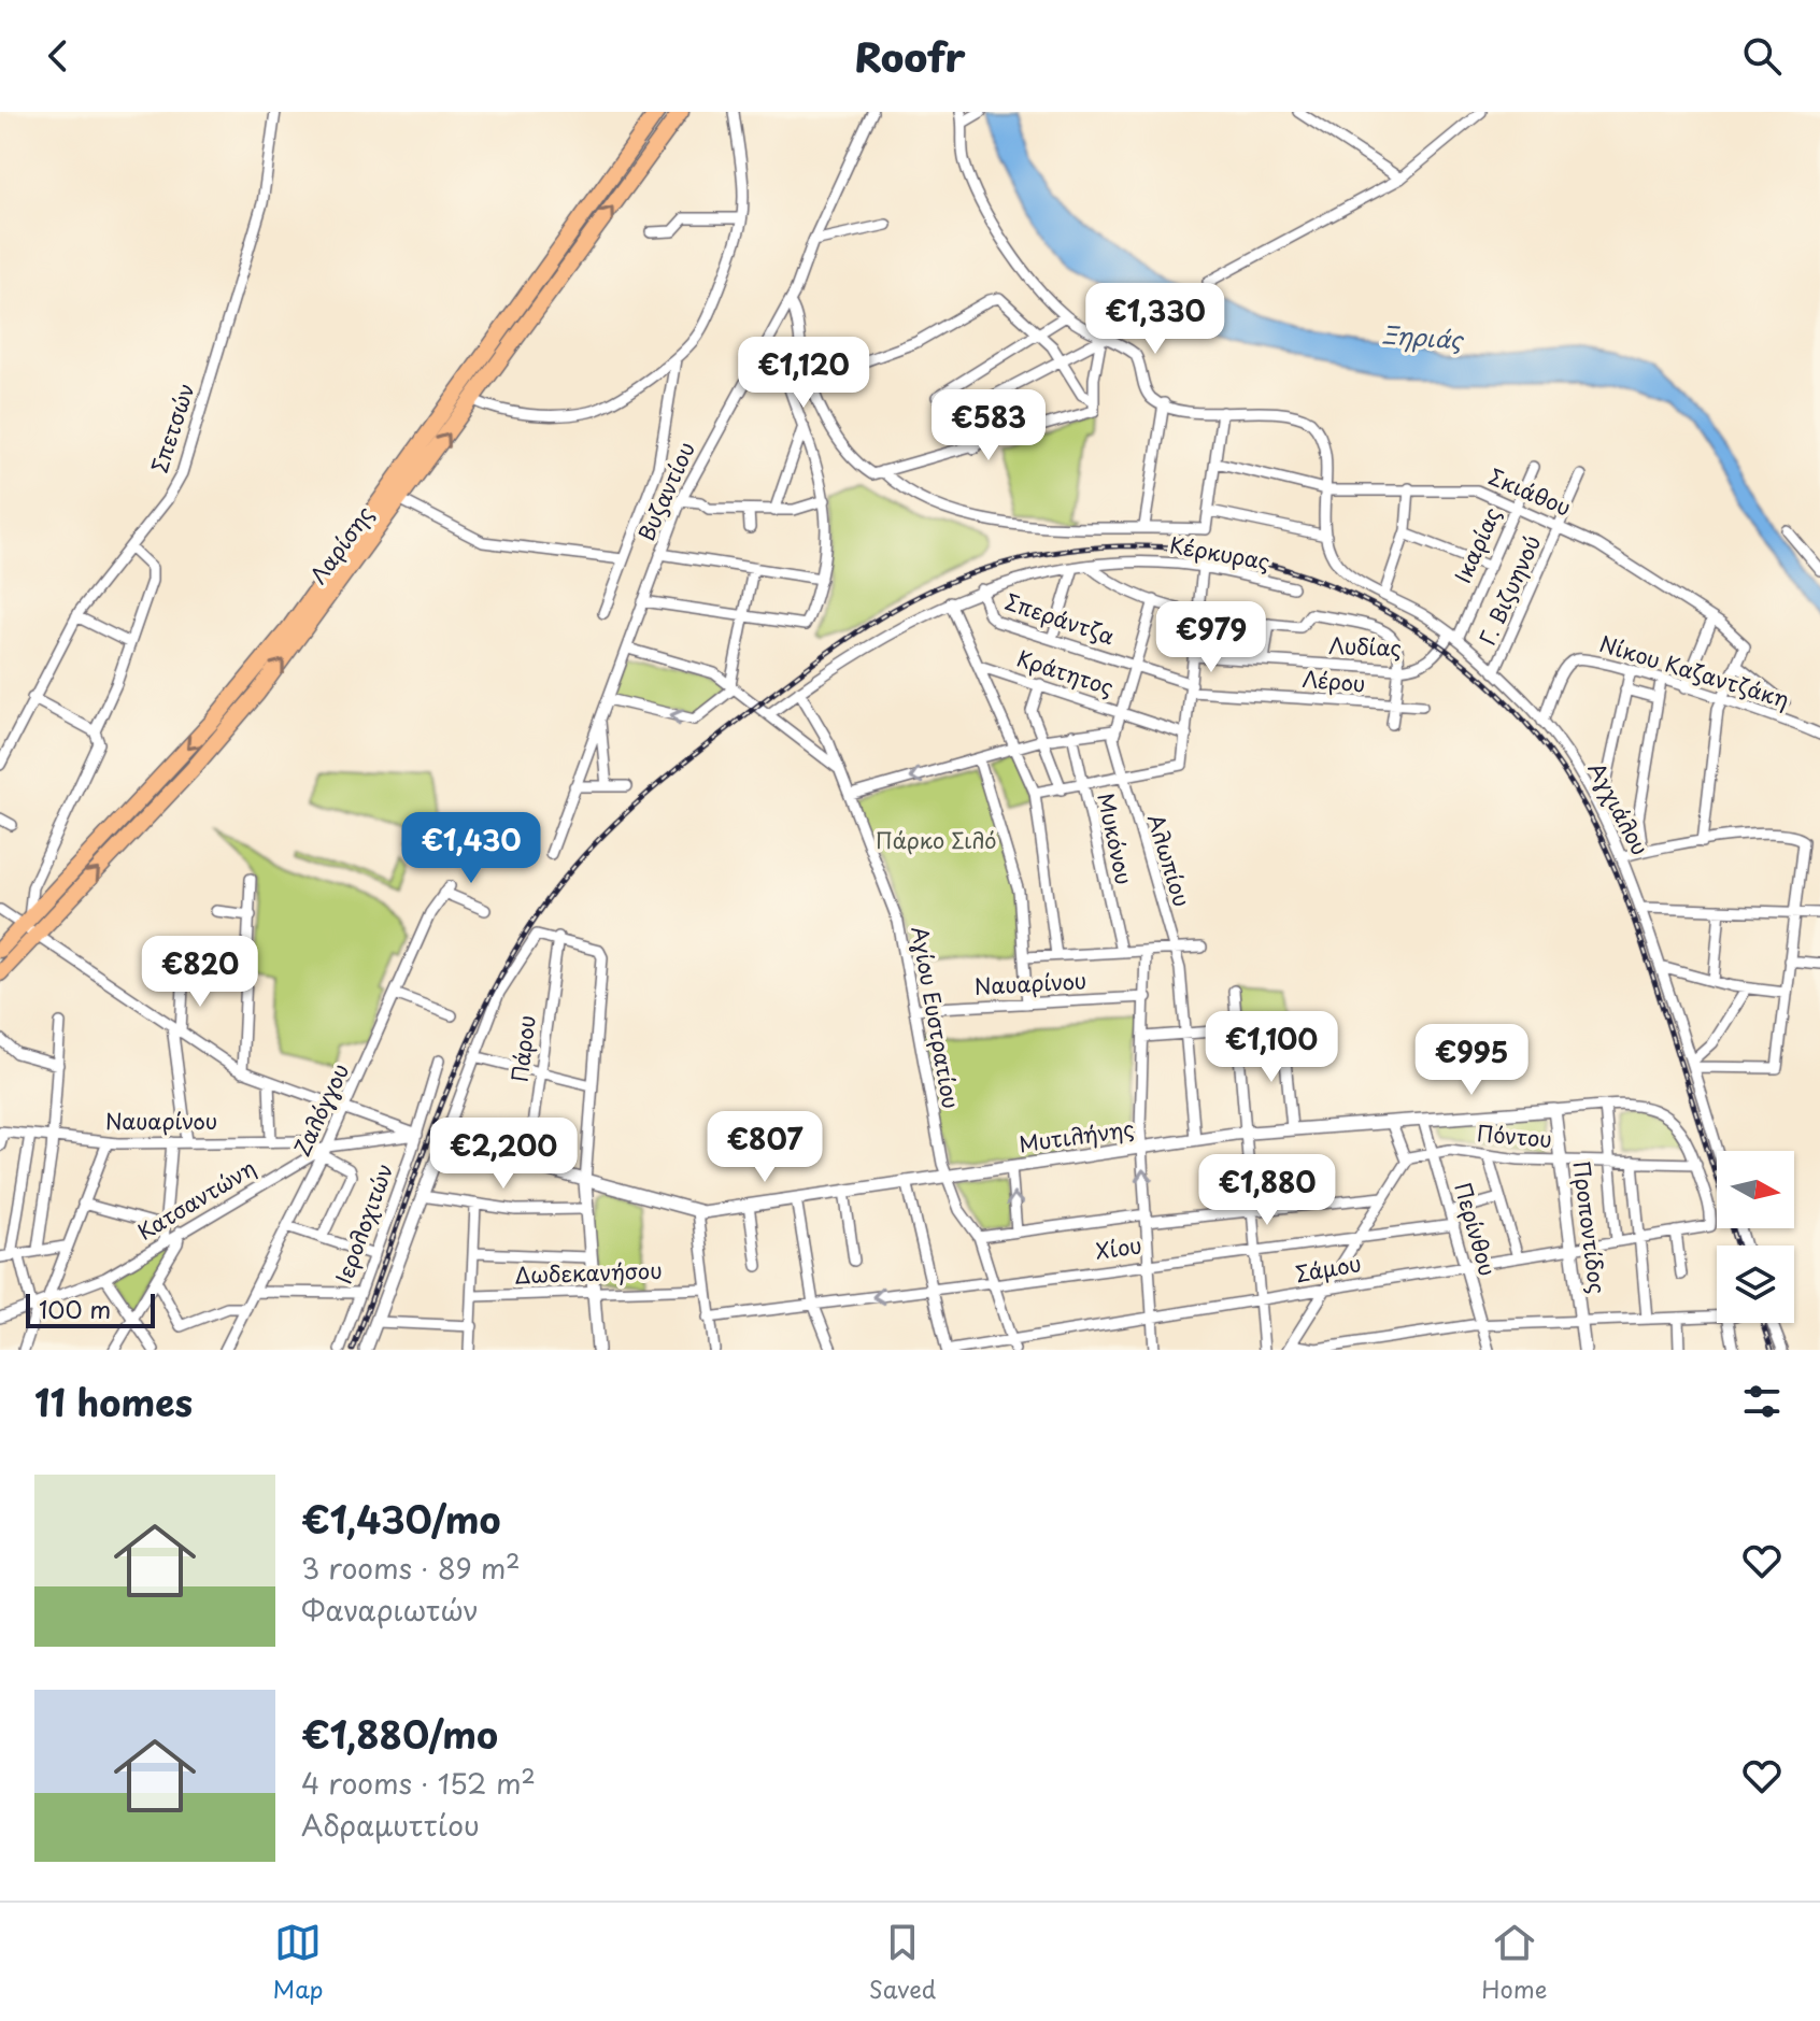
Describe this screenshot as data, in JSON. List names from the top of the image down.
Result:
{
  "streets": {
    "main road": ["Λαρίσης"],
    "street": [
      "Σπετσών",
      "Βυζαντίου",
      "Σκιάθου",
      "Ικαρίας",
      "Κέρκυρας",
      "Γ. Βιζυηνού",
      "Σπεράντζα",
      "Λυδίας",
      "Νίκου Καζαντζάκη",
      "Κράτητος",
      "Λέρου",
      "Αγχιάλου",
      "Μυκόνου",
      "Αλωπίου",
      "Ναυαρίνου",
      "Αγίου Ευστρατίου",
      "Πάρου",
      "Ζαλόγγου",
      "Μυτιλήνης",
      "Πόντου",
      "Κατσαντώνη",
      "Ιερολοχιτών",
      "Προποντίδος",
      "Περίνθου",
      "Χίου",
      "Σάμου",
      "Δωδεκανήσου"
    ]
  },
  "crossings": [
    ["Βυζαντίου", "Αγίου Ευστρατίου"],
    ["Σκιάθου", "Ικαρίας"],
    ["Σκιάθου", "Γ. Βιζυηνού"],
    ["Ικαρίας", "Λυδίας"],
    ["Ικαρίας", "Αγχιάλου"],
    ["Κέρκυρας", "Σπεράντζα"],
    ["Γ. Βιζυηνού", "Αγχιάλου"],
    ["Σπεράντζα", "Λέρου"],
    ["Σπεράντζα", "Αλωπίου"],
    ["Λυδίας", "Αγχιάλου"],
    ["Νίκου Καζαντζάκη", "Αγχιάλου"],
    ["Κράτητος", "Αλωπίου"],
    ["Αλωπίου", "Μυτιλήνης"],
    ["Ναυαρίνου", "Αγίου Ευστρατίου"],
    ["Ναυαρίνου", "Ζαλόγγου"],
    ["Ναυαρίνου", "Κατσαντώνη"],
    ["Αγίου Ευστρατίου", "Μυτιλήνης"],
    ["Αγίου Ευστρατίου", "Χίου"],
    ["Αγίου Ευστρατίου", "Σάμου"],
    ["Πάρου", "Μυτιλήνης"],
    ["Ζαλόγγου", "Κατσαντώνη"],
    ["Μυτιλήνης", "Πόντου"],
    ["Μυτιλήνης", "Προποντίδος"],
    ["Μυτιλήνης", "Περίνθου"],
    ["Μυτιλήνης", "Σάμου"],
    ["Πόντου", "Προποντίδος"],
    ["Πόντου", "Περίνθου"],
    ["Πόντου", "Σάμου"],
    ["Κατσαντώνη", "Ιερολοχιτών"],
    ["Προποντίδος", "Σάμου"],
    ["Περίνθου", "Χίου"],
    ["Περίνθου", "Σάμου"]
  ],
  "water": ["Ξηριάς"],
  "parks": ["Πάρκο Σιλό"],
  "scale_bar": "100 m",
  "north": "right",
  "page": {
    "header": "Roofr",
    "price": [
      "€1,330",
      "€1,120",
      "€583",
      "€979",
      "€1,430",
      "€820",
      "€1,100",
      "€995",
      "€807",
      "€2,200",
      "€1,880"
    ],
    "scale": "100 m",
    "heading": "11 homes",
    "list": [
      {
        "name": "€1,430/mo",
        "note": "3 rooms · 89 m² · Φαναριωτών"
      },
      {
        "name": "€1,880/mo",
        "note": "4 rooms · 152 m² · Αδραμυττίου"
      }
    ],
    "tabs": ["Map", "Saved", "Home"]
  }
}
